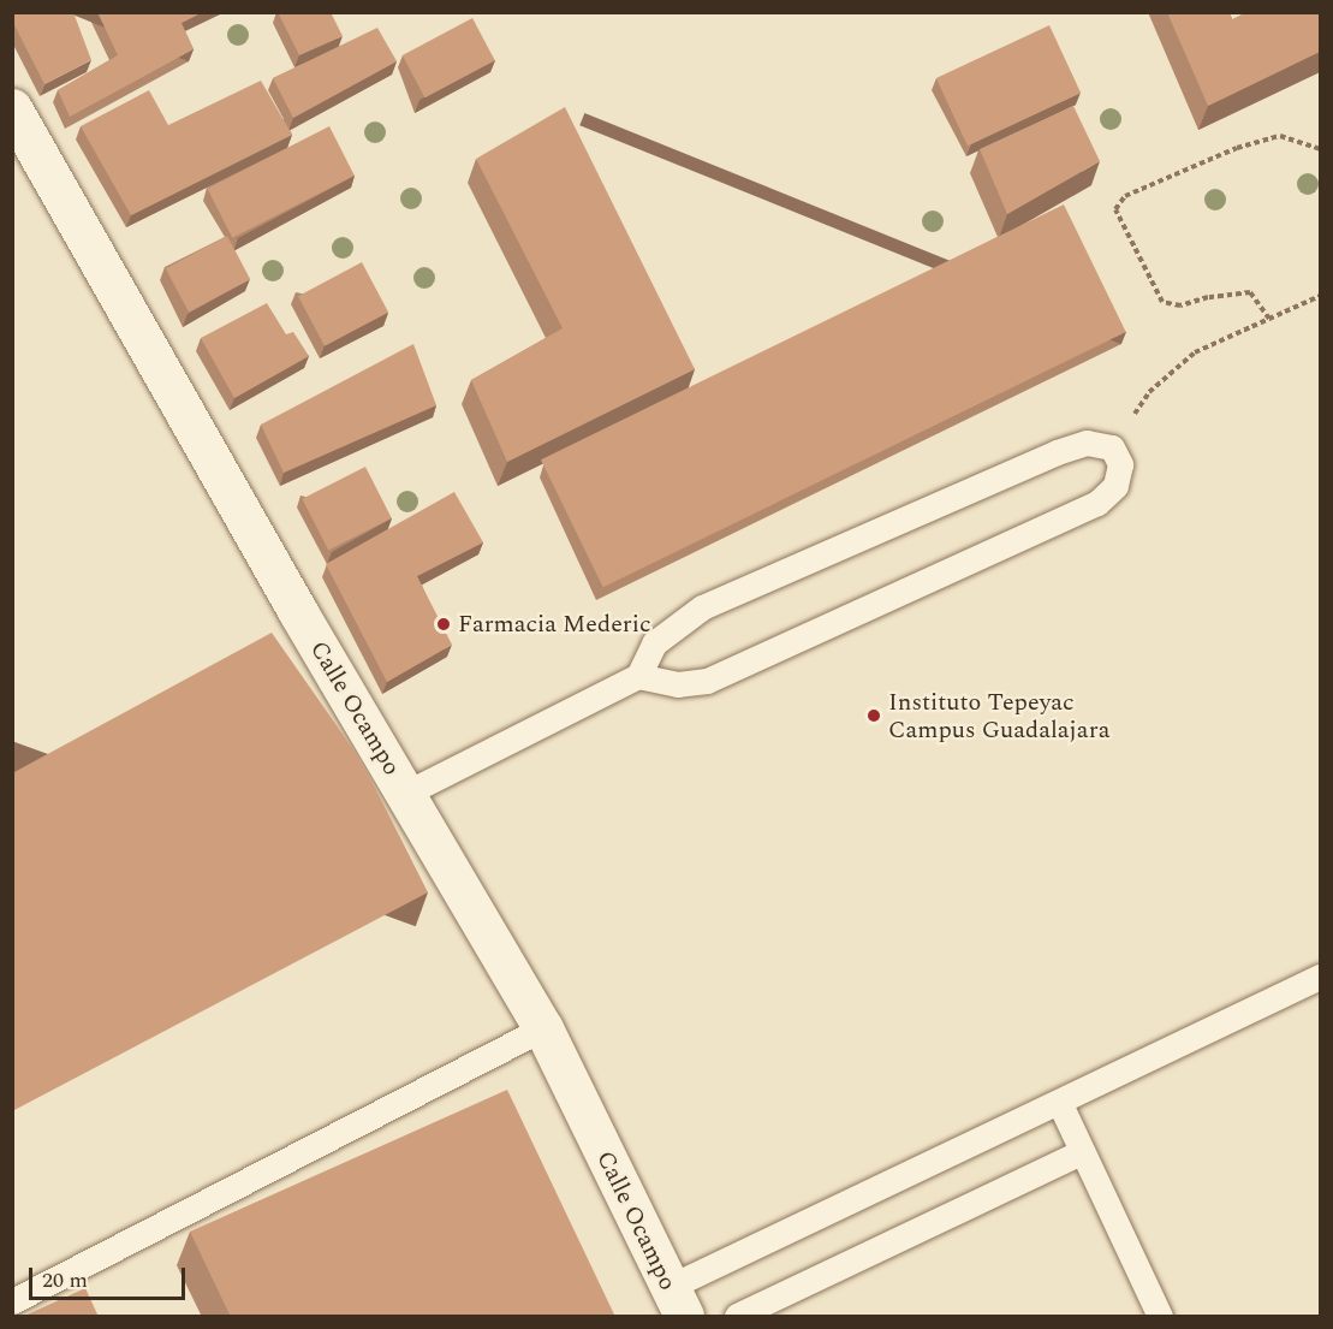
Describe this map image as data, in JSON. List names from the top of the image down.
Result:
{
  "streets": {
    "street": ["Calle Ocampo"]
  },
  "places": ["Farmacia Mederic", "Instituto Tepeyac Campus Guadalajara"],
  "scale_bar": "20 m"
}
